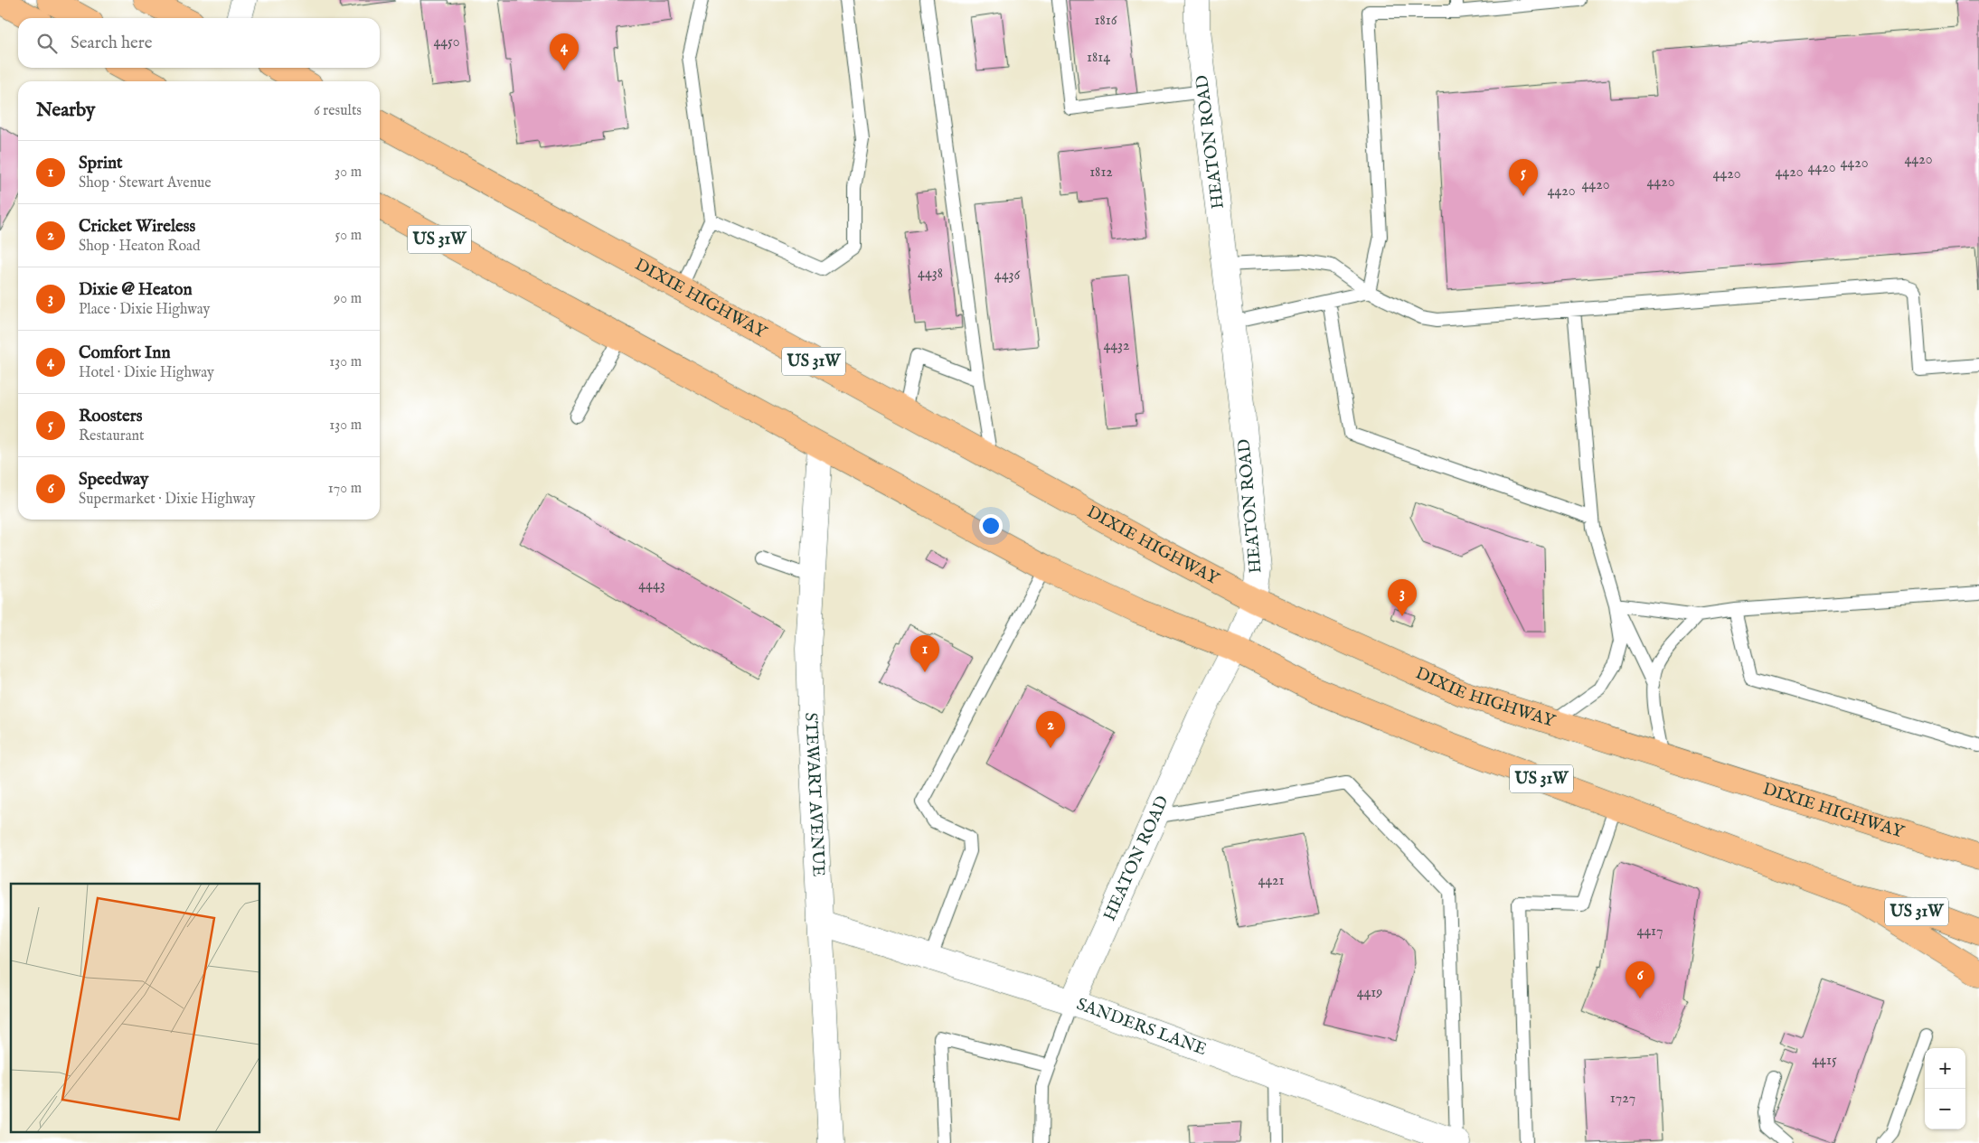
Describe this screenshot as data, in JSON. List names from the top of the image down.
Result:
{
  "streets": {
    "main road": ["US 31W", "DIXIE HIGHWAY"],
    "street": ["HEATON ROAD", "STEWART AVENUE", "SANDERS LANE"]
  },
  "crossings": [
    ["HEATON ROAD", "US 31W"],
    ["HEATON ROAD", "DIXIE HIGHWAY"],
    ["HEATON ROAD", "SANDERS LANE"],
    ["US 31W", "STEWART AVENUE"],
    ["STEWART AVENUE", "SANDERS LANE"]
  ],
  "house_numbers": [
    "1816",
    "4450",
    "1814",
    "4420",
    "4420",
    "4420",
    "1812",
    "4420",
    "4420",
    "4420",
    "4420",
    "4420",
    "4438",
    "4436",
    "4432",
    "4443",
    "4421",
    "4417",
    "4419",
    "4415",
    "1727"
  ],
  "page": {
    "search": "Search here",
    "pins": [
      "4",
      "5",
      "3",
      "1",
      "2",
      "6"
    ],
    "heading": ["Nearby", "6 results"],
    "list": [
      {
        "mark": "1",
        "name": "Sprint",
        "note": "Shop · Stewart Avenue",
        "value": "30 m"
      },
      {
        "mark": "2",
        "name": "Cricket Wireless",
        "note": "Shop · Heaton Road",
        "value": "50 m"
      },
      {
        "mark": "3",
        "name": "Dixie @ Heaton",
        "note": "Place · Dixie Highway",
        "value": "90 m"
      },
      {
        "mark": "4",
        "name": "Comfort Inn",
        "note": "Hotel · Dixie Highway",
        "value": "130 m"
      },
      {
        "mark": "5",
        "name": "Roosters",
        "note": "Restaurant",
        "value": "130 m"
      },
      {
        "mark": "6",
        "name": "Speedway",
        "note": "Supermarket · Dixie Highway",
        "value": "170 m"
      }
    ],
    "map_buttons": ["+", "−"]
  }
}
